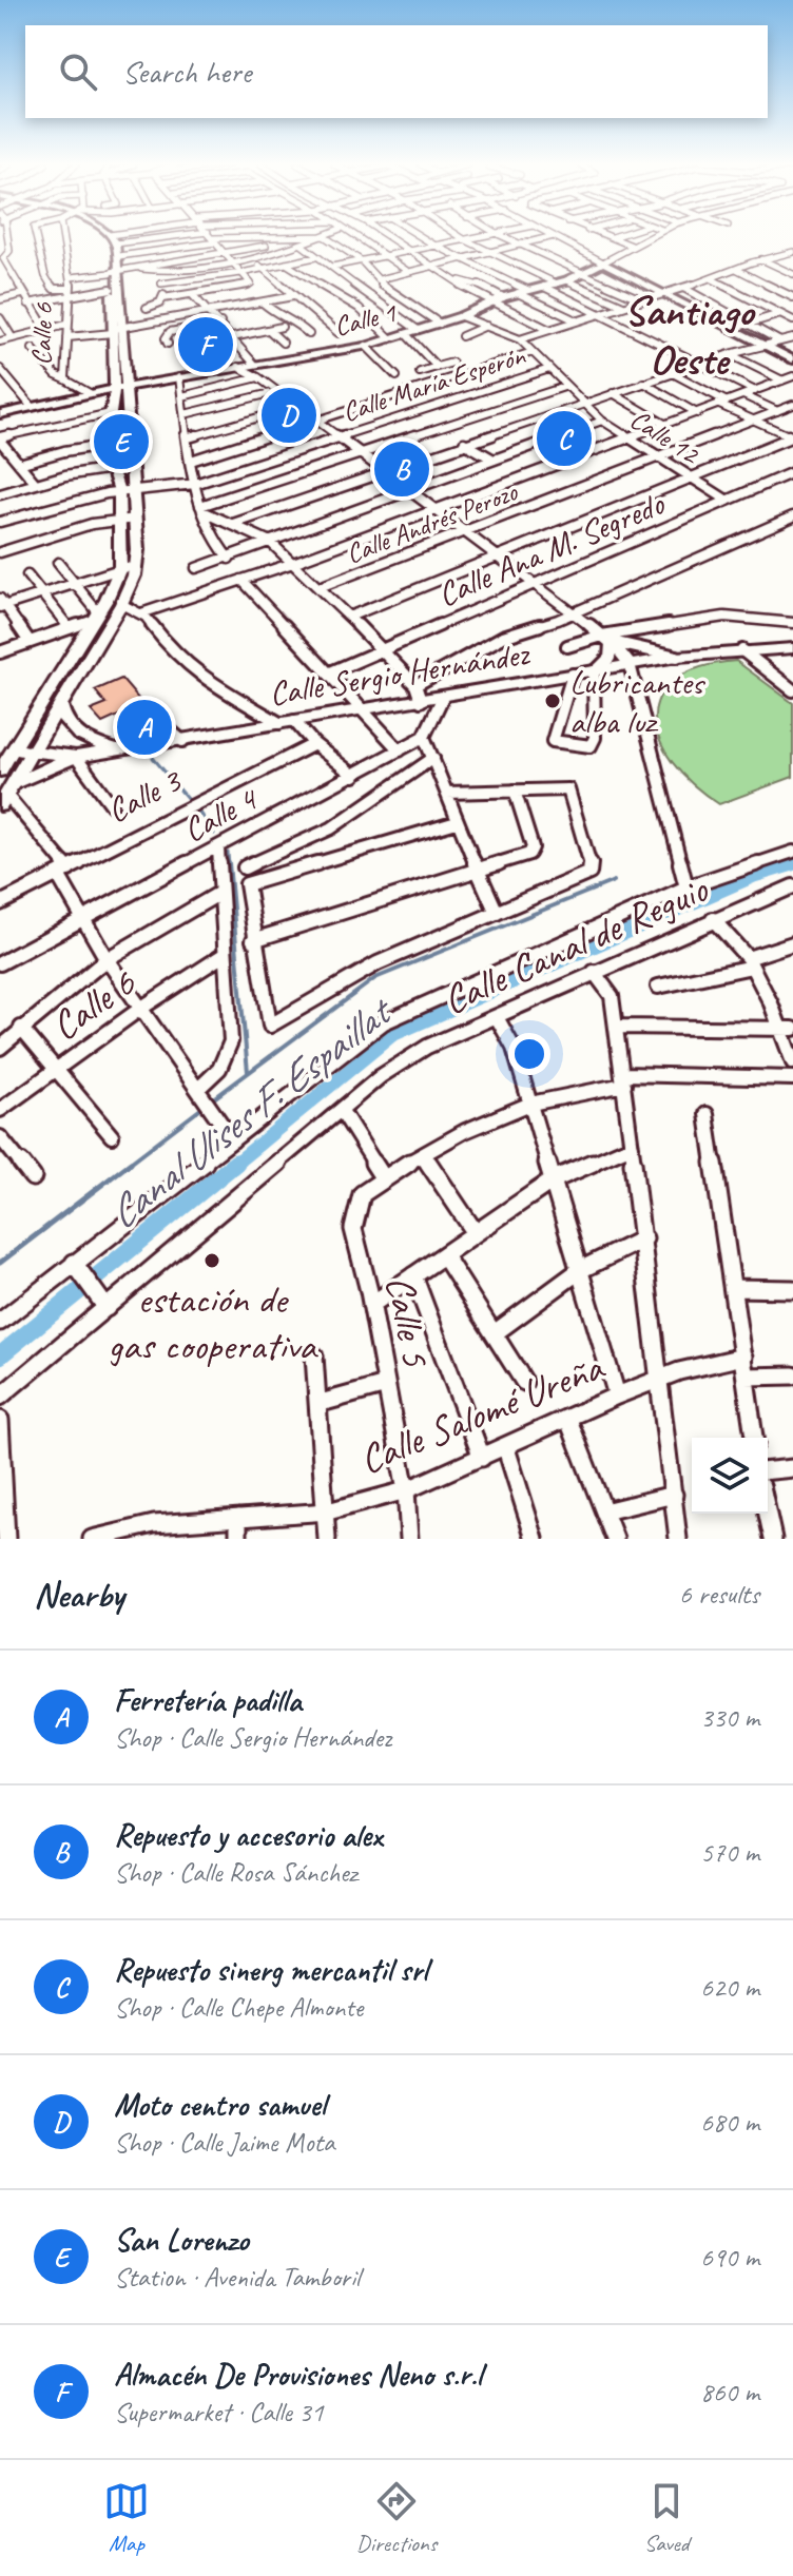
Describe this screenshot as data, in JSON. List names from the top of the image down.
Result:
{
  "streets": {
    "main road": ["Calle 1", "Calle Sergio Hernández"],
    "street": [
      "Calle 6",
      "Calle María Esperón",
      "Calle 12",
      "Calle Andrés Perozo",
      "Calle Ana M. Segredo",
      "Calle 3",
      "Calle 4",
      "Calle Canal de Reguio",
      "Calle 5",
      "Calle Salomé Ureña"
    ]
  },
  "crossings": [
    ["Calle 1", "Calle 6"],
    ["Calle 1", "Calle 12"],
    ["Calle María Esperón", "Calle 12"],
    ["Calle 12", "Calle Andrés Perozo"],
    ["Calle 12", "Calle Ana M. Segredo"],
    ["Calle 5", "Calle Salomé Ureña"]
  ],
  "districts": ["Santiago Oeste"],
  "water": ["Canal Ulises F. Espaillat"],
  "places": ["Lubricantes alba luz", "estación de gas cooperativa"],
  "page": {
    "search": "Search here",
    "pins": [
      "F",
      "D",
      "C",
      "E",
      "B",
      "A"
    ],
    "heading": ["Nearby", "6 results"],
    "list": [
      {
        "mark": "A",
        "name": "Ferretería padilla",
        "note": "Shop · Calle Sergio Hernández",
        "value": "330 m"
      },
      {
        "mark": "B",
        "name": "Repuesto y accesorio alex",
        "note": "Shop · Calle Rosa Sánchez",
        "value": "570 m"
      },
      {
        "mark": "C",
        "name": "Repuesto sinerg mercantil srl",
        "note": "Shop · Calle Chepe Almonte",
        "value": "620 m"
      },
      {
        "mark": "D",
        "name": "Moto centro samuel",
        "note": "Shop · Calle Jaime Mota",
        "value": "680 m"
      },
      {
        "mark": "E",
        "name": "San Lorenzo",
        "note": "Station · Avenida Tamboril",
        "value": "690 m"
      },
      {
        "mark": "F",
        "name": "Almacén De Provisiones Neno s.r.l",
        "note": "Supermarket · Calle 31",
        "value": "860 m"
      }
    ],
    "nav": ["Map", "Directions", "Saved"]
  }
}
